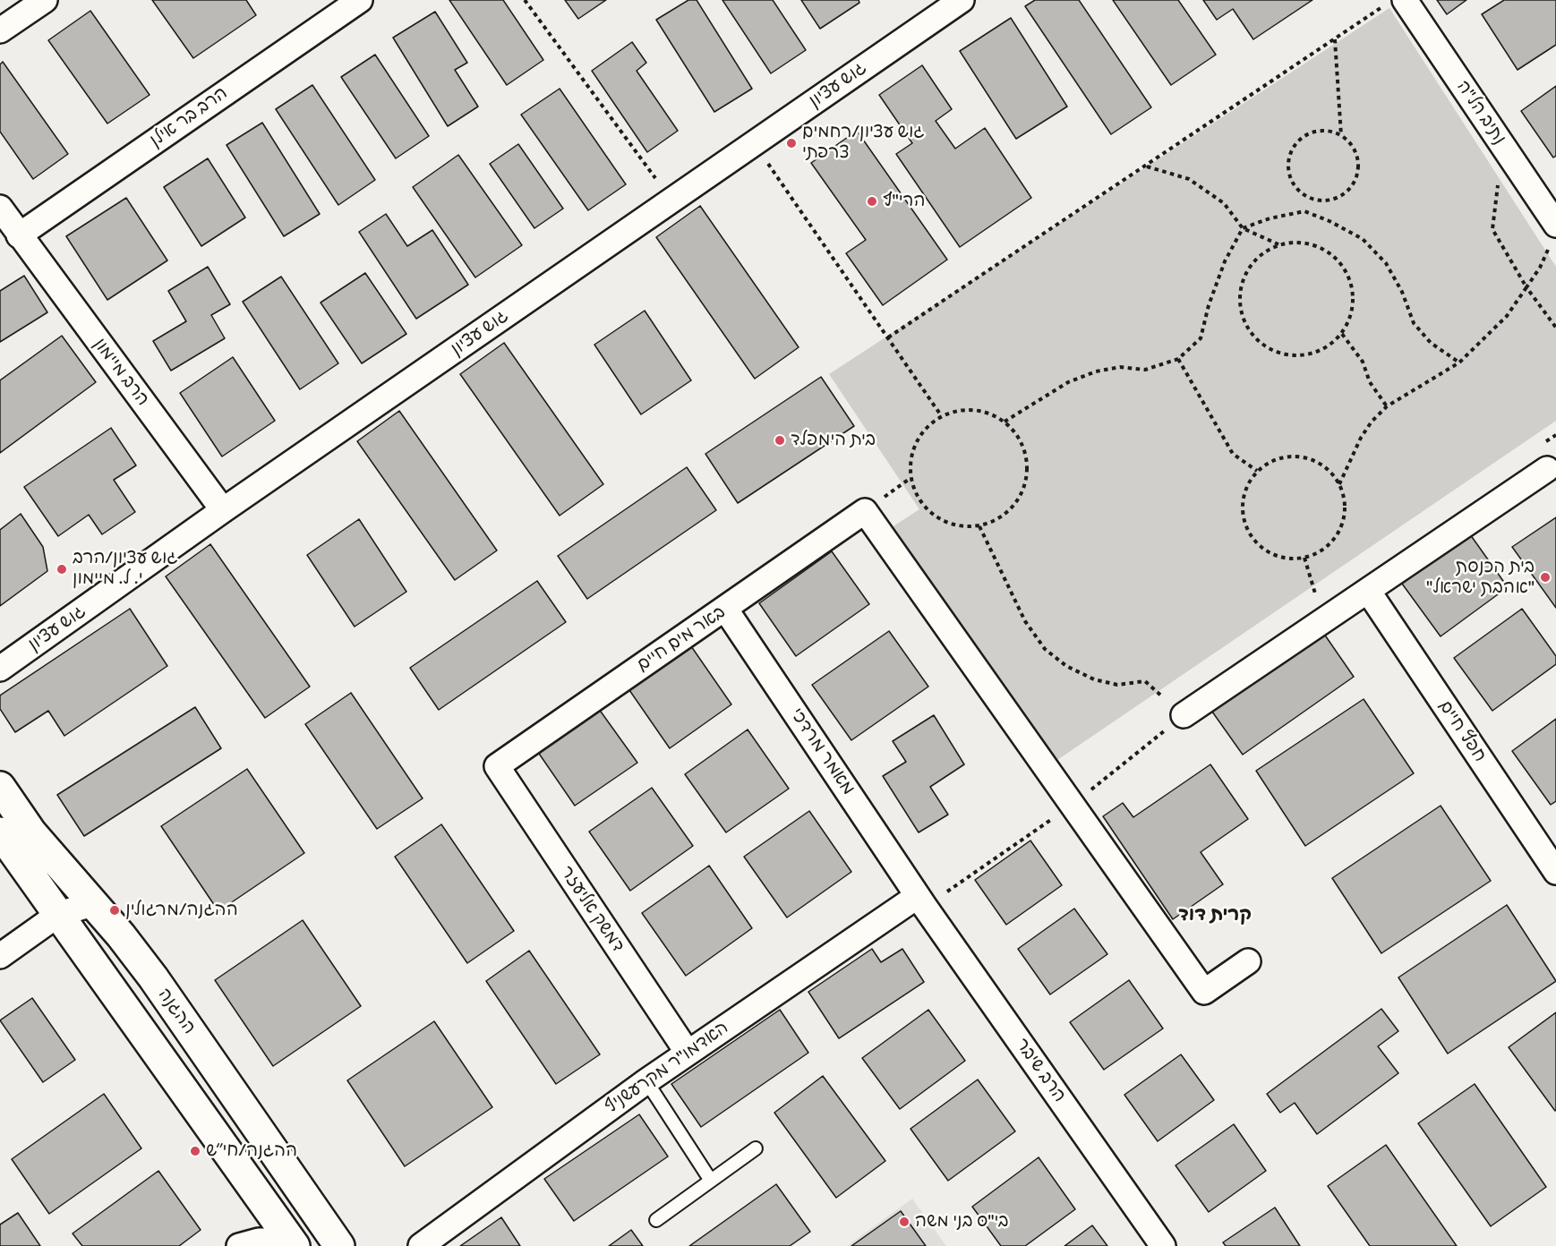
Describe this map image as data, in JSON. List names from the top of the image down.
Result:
{
  "streets": {
    "street": [
      "גוש עציון",
      "נתיב הל\"ה",
      "הרב בר אילן",
      "הרב מיימון",
      "באר מים חיים",
      "חפץ חיים",
      "מאמר מרדכי",
      "דמשק אליעזר",
      "ההגנה",
      "האדמו\"ר מקרעשניף",
      "הרב שיבר"
    ]
  },
  "crossings": [
    ["גוש עציון", "הרב מיימון"],
    ["הרב בר אילן", "הרב מיימון"],
    ["באר מים חיים", "מאמר מרדכי"],
    ["באר מים חיים", "דמשק אליעזר"],
    ["מאמר מרדכי", "האדמו\"ר מקרעשניף"],
    ["מאמר מרדכי", "הרב שיבר"],
    ["דמשק אליעזר", "האדמו\"ר מקרעשניף"],
    ["האדמו\"ר מקרעשניף", "הרב שיבר"]
  ],
  "districts": ["קרית דוד"],
  "places": [
    "גוש עציון/רחמים צרפתי",
    "הרי\"ף",
    "בית הימפלד",
    "גוש עציון/הרב י. ל. מיימון",
    "בית הכנסת \"אהבת ישראל\"",
    "ההגנה/מרגולין",
    "ההגנה/חי״ש",
    "בי\"ס בני משה"
  ]
}
